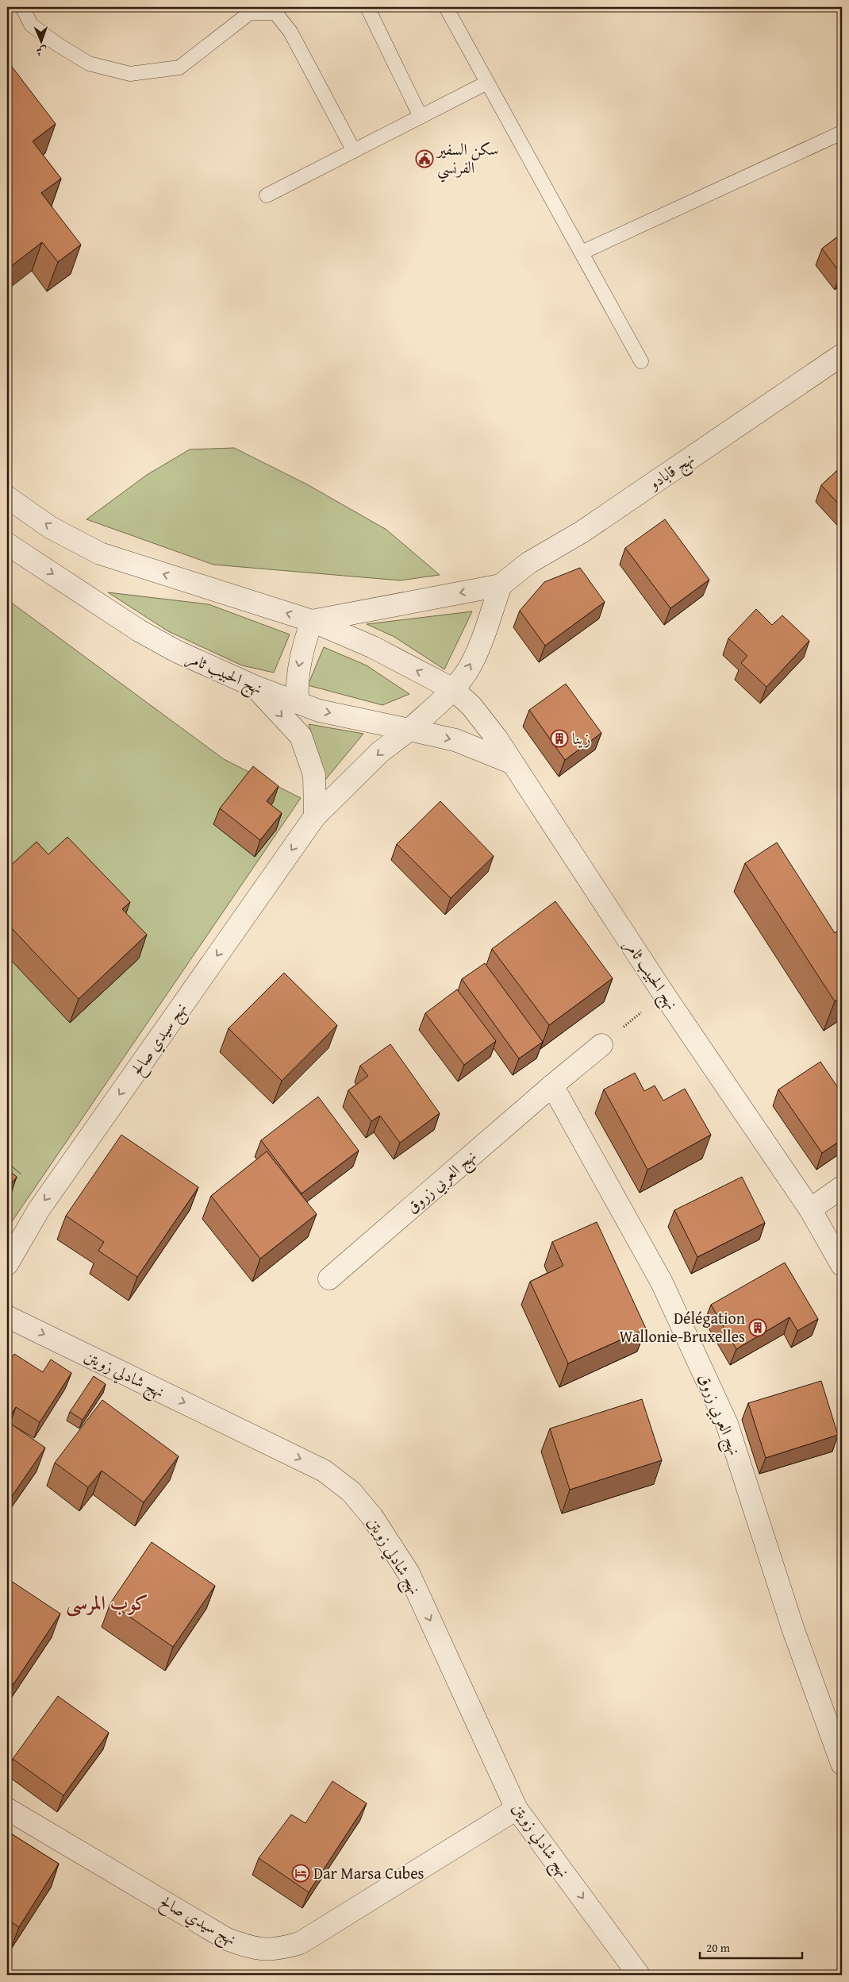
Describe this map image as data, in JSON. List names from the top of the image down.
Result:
{
  "streets": {
    "street": [
      "نهج قابادو",
      "نهج الحبيب ثامر",
      "نهج سيدي صالح",
      "نهج العربي زروق",
      "نهج شادلي زويتن"
    ]
  },
  "crossings": [
    ["نهج الحبيب ثامر", "نهج سيدي صالح"],
    ["نهج سيدي صالح", "نهج شادلي زويتن"]
  ],
  "one_way": ["نهج سيدي صالح", "نهج شادلي زويتن"],
  "districts": ["كوب المرسى"],
  "places": {
    "public building": ["سكن السفير الفرنسي"],
    "building": ["زينا", "Délégation Wallonie-Bruxelles"],
    "hotel": ["Dar Marsa Cubes"]
  },
  "scale_bar": "20 m",
  "north": "bottom"
}
